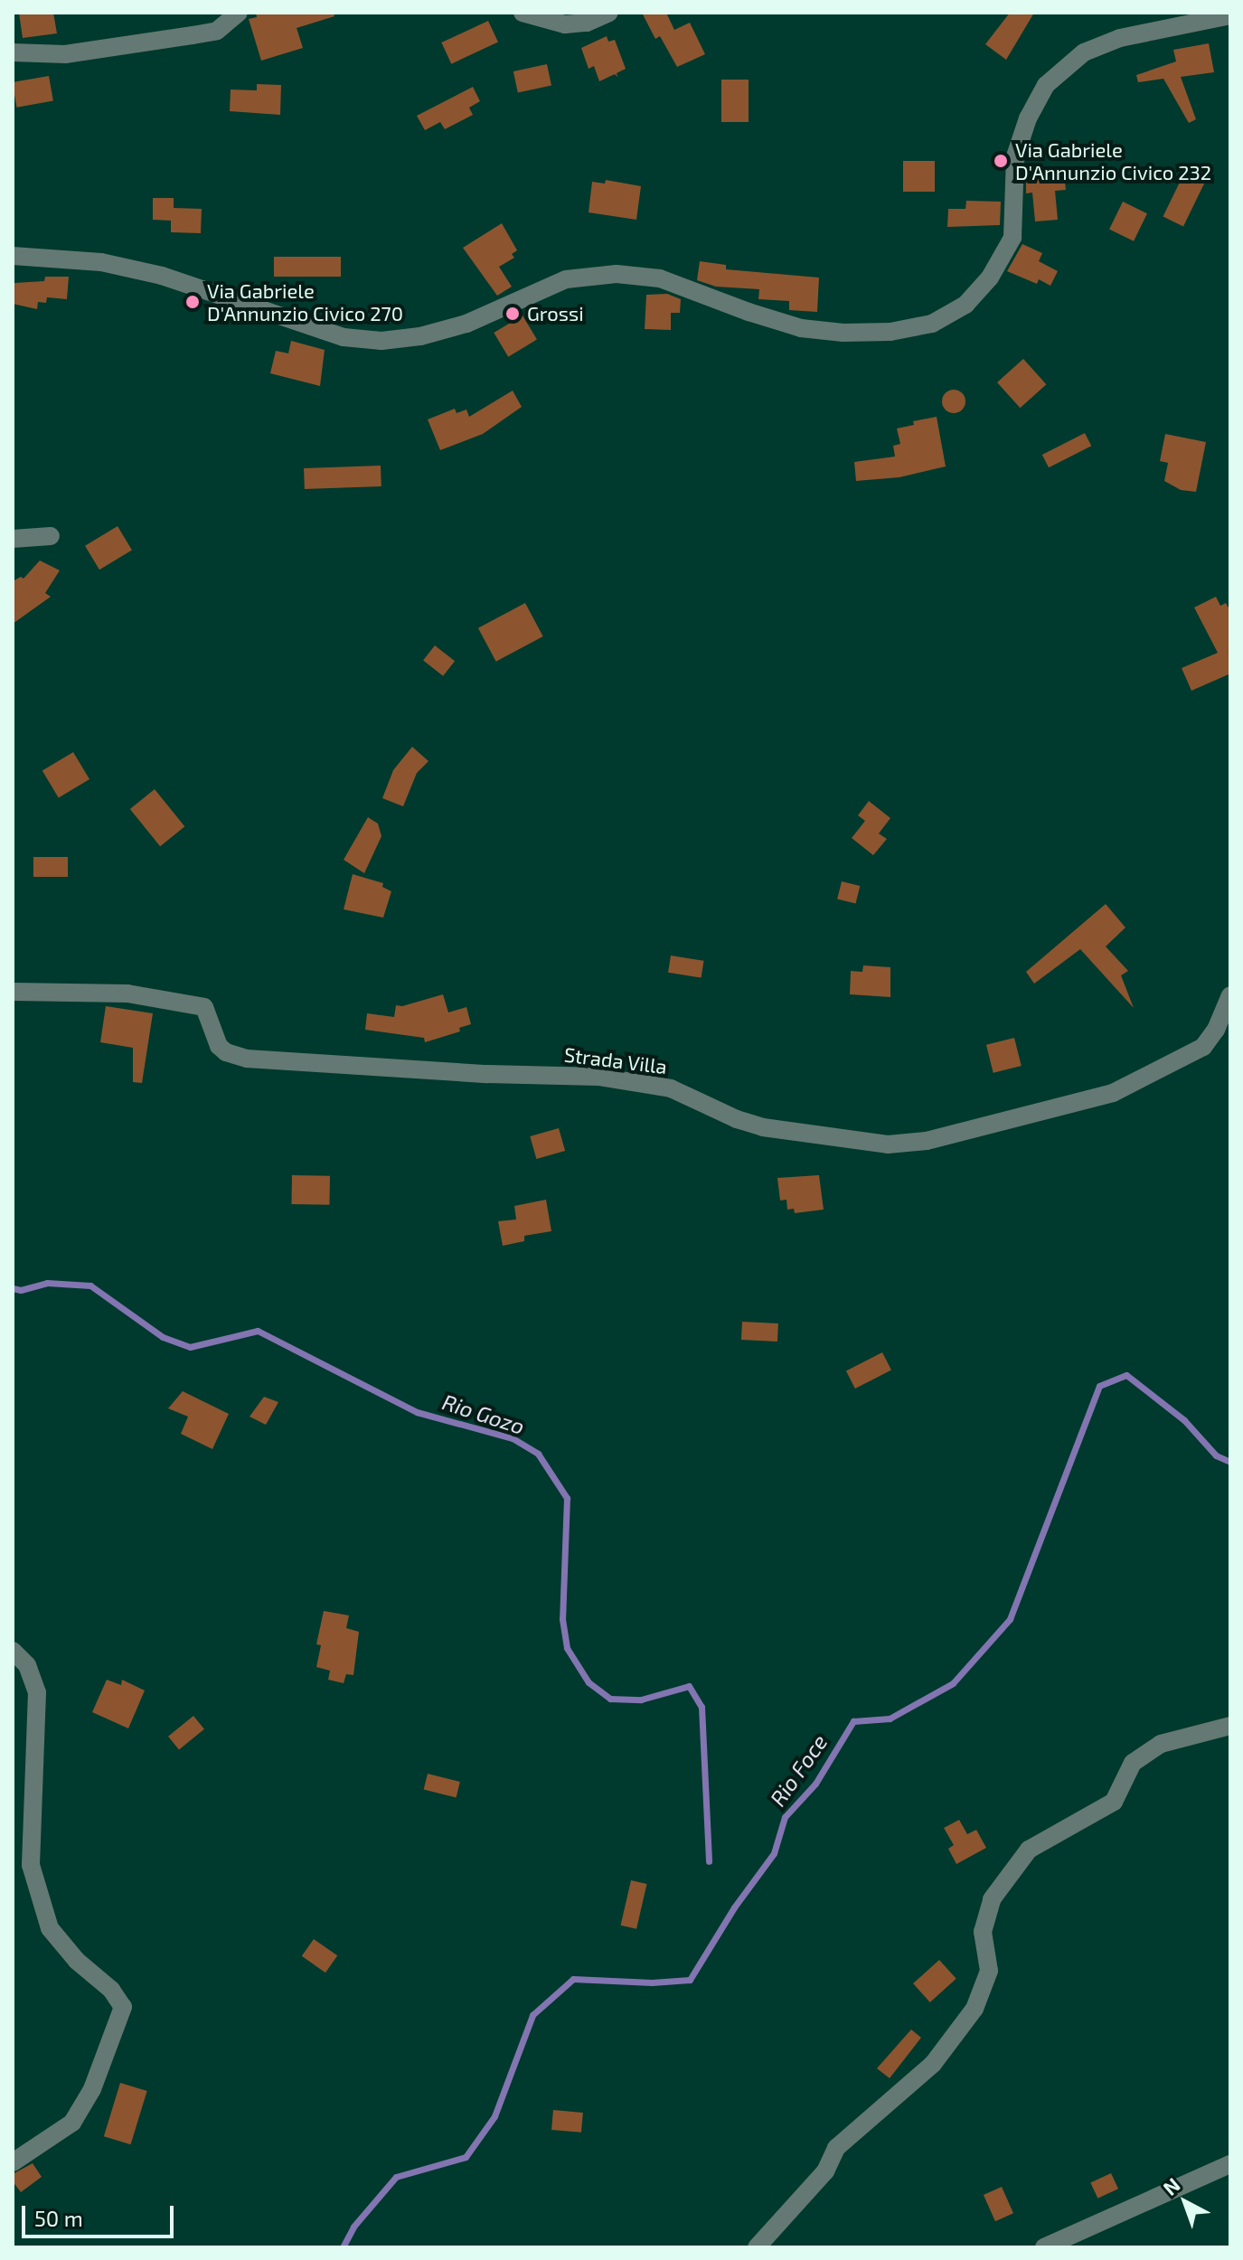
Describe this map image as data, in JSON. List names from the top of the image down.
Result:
{
  "streets": {
    "street": ["Strada Villa"]
  },
  "water": ["Rio Gozo", "Rio Foce"],
  "places": ["Via Gabriele D'Annunzio Civico 232", "Via Gabriele D'Annunzio Civico 270", "Grossi"],
  "scale_bar": "50 m",
  "north": "top left"
}
